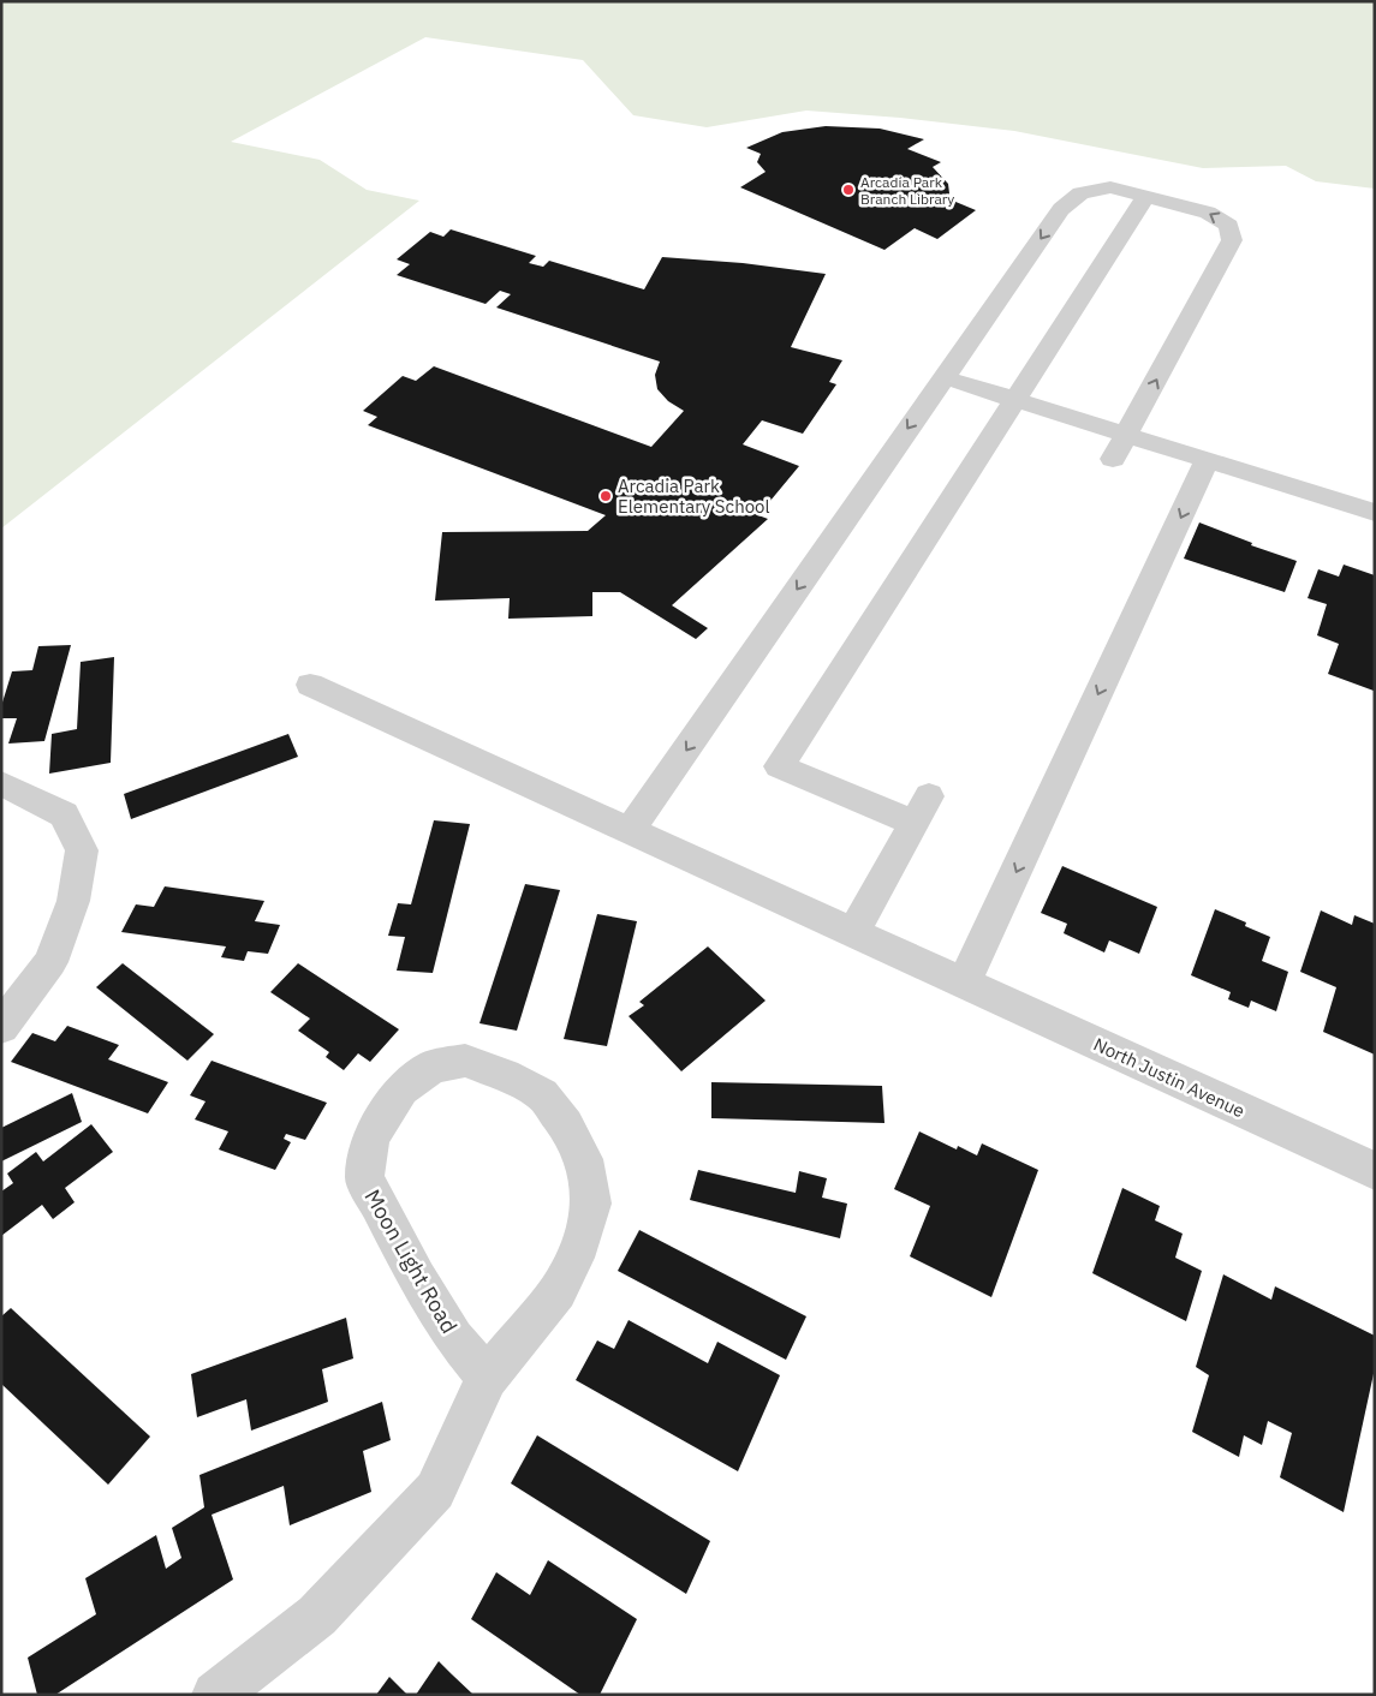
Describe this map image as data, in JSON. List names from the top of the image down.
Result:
{
  "streets": {
    "street": ["North Justin Avenue", "Moon Light Road"]
  },
  "places": ["Arcadia Park Branch Library", "Arcadia Park Elementary School"]
}
